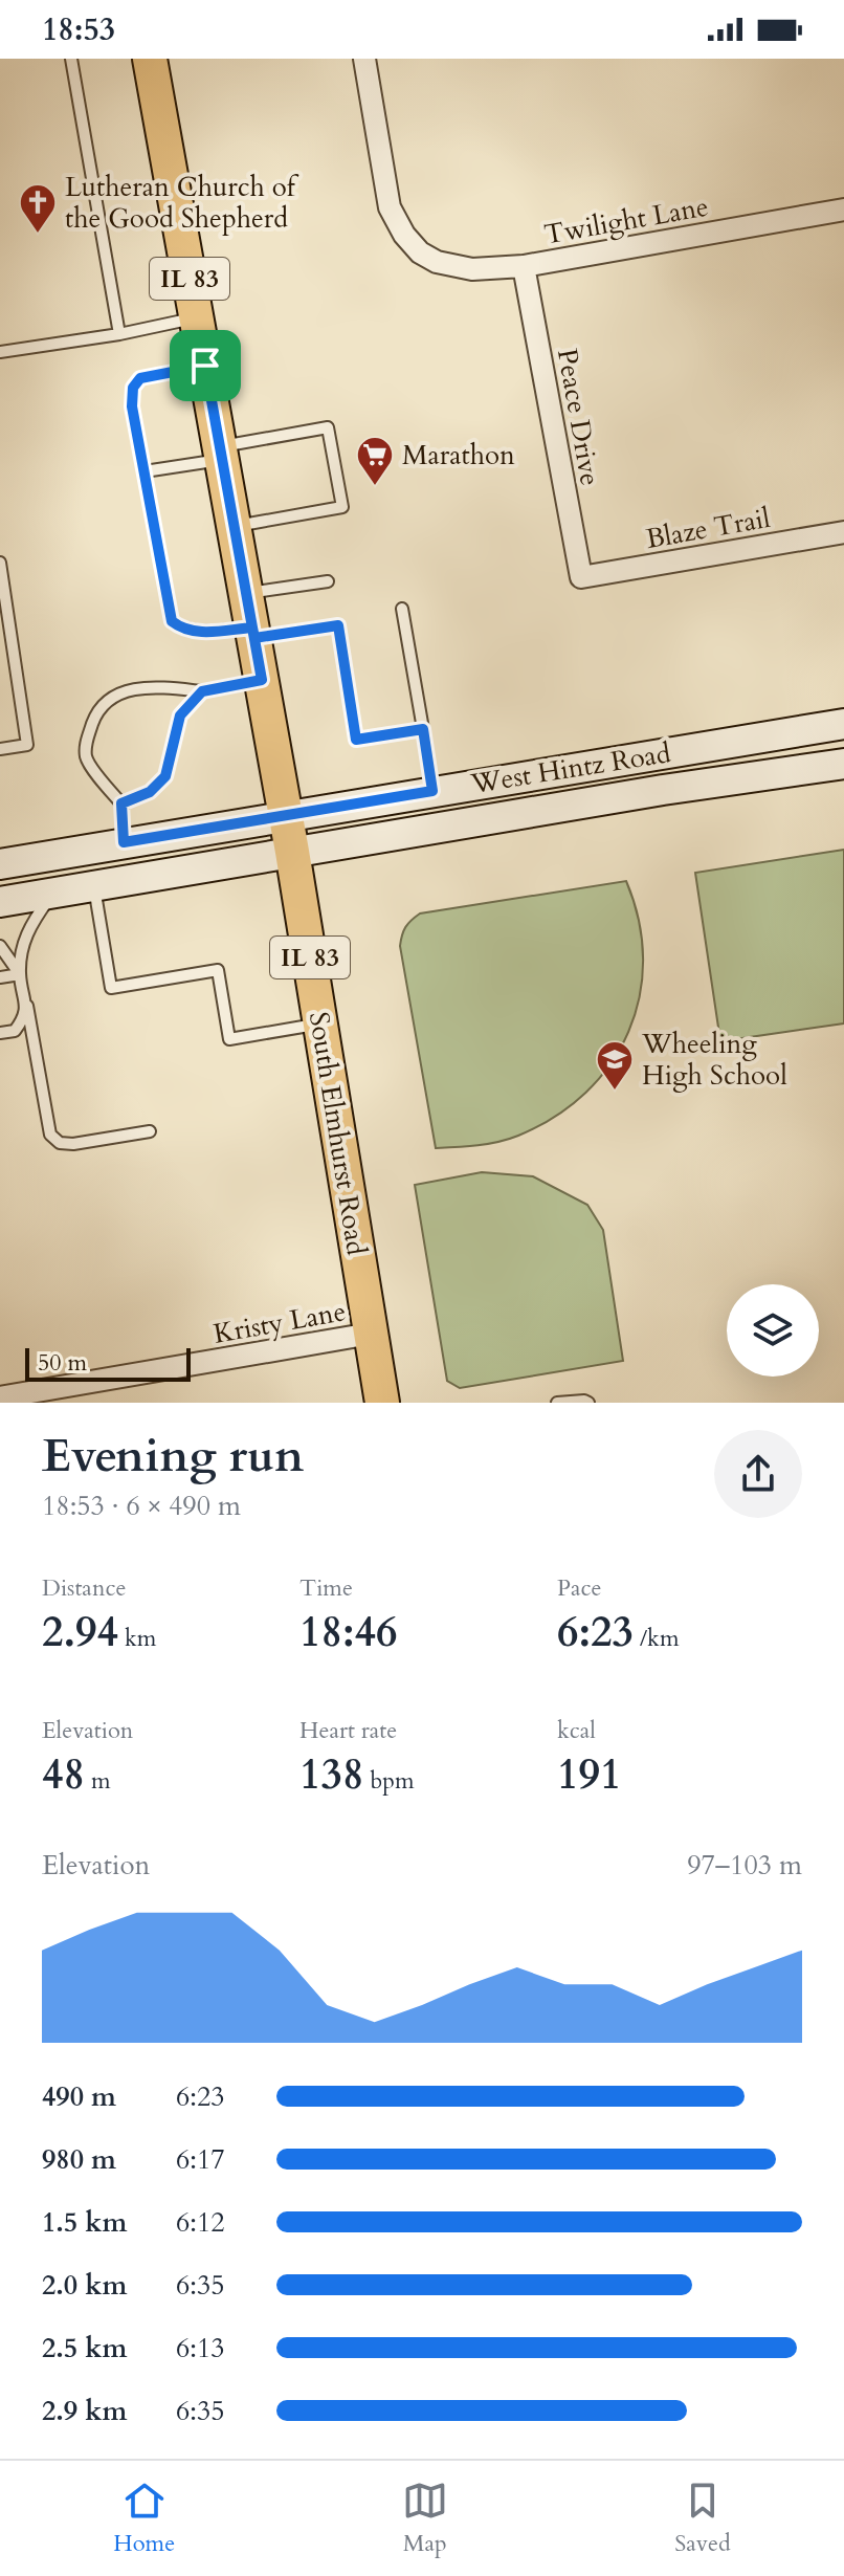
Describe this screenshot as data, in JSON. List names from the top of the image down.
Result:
{
  "streets": {
    "main road": ["IL 83", "West Hintz Road", "South Elmhurst Road"],
    "street": [
      "Twilight Lane",
      "Peace Drive",
      "Blaze Trail",
      "Kristy Lane"
    ]
  },
  "crossings": [
    ["Twilight Lane", "Peace Drive"],
    ["IL 83", "West Hintz Road"],
    ["IL 83", "South Elmhurst Road"],
    ["Peace Drive", "Blaze Trail"],
    ["West Hintz Road", "South Elmhurst Road"],
    ["South Elmhurst Road", "Kristy Lane"]
  ],
  "places": {
    "church": ["Lutheran Church of the Good Shepherd"],
    "supermarket": ["Marathon"],
    "school or university": ["Wheeling High School"]
  },
  "scale_bar": "50 m",
  "page": {
    "status": "18:53",
    "scale": "50 m",
    "heading": ["Evening run", "18:53 · 6 × 490 m"],
    "stats": [
      ["Distance", "2.94 km"],
      ["Time", "18:46"],
      ["Pace", "6:23 /km"],
      ["Elevation", "48 m"],
      ["Heart rate", "138 bpm"],
      ["kcal", "191"]
    ],
    "chart": ["Elevation", "97–103 m"],
    "list": [
      {
        "name": "490 m",
        "note": "6:23"
      },
      {
        "name": "980 m",
        "note": "6:17"
      },
      {
        "name": "1.5 km",
        "note": "6:12"
      },
      {
        "name": "2.0 km",
        "note": "6:35"
      },
      {
        "name": "2.5 km",
        "note": "6:13"
      },
      {
        "name": "2.9 km",
        "note": "6:35"
      }
    ],
    "tabs": ["Home", "Map", "Saved"]
  }
}
